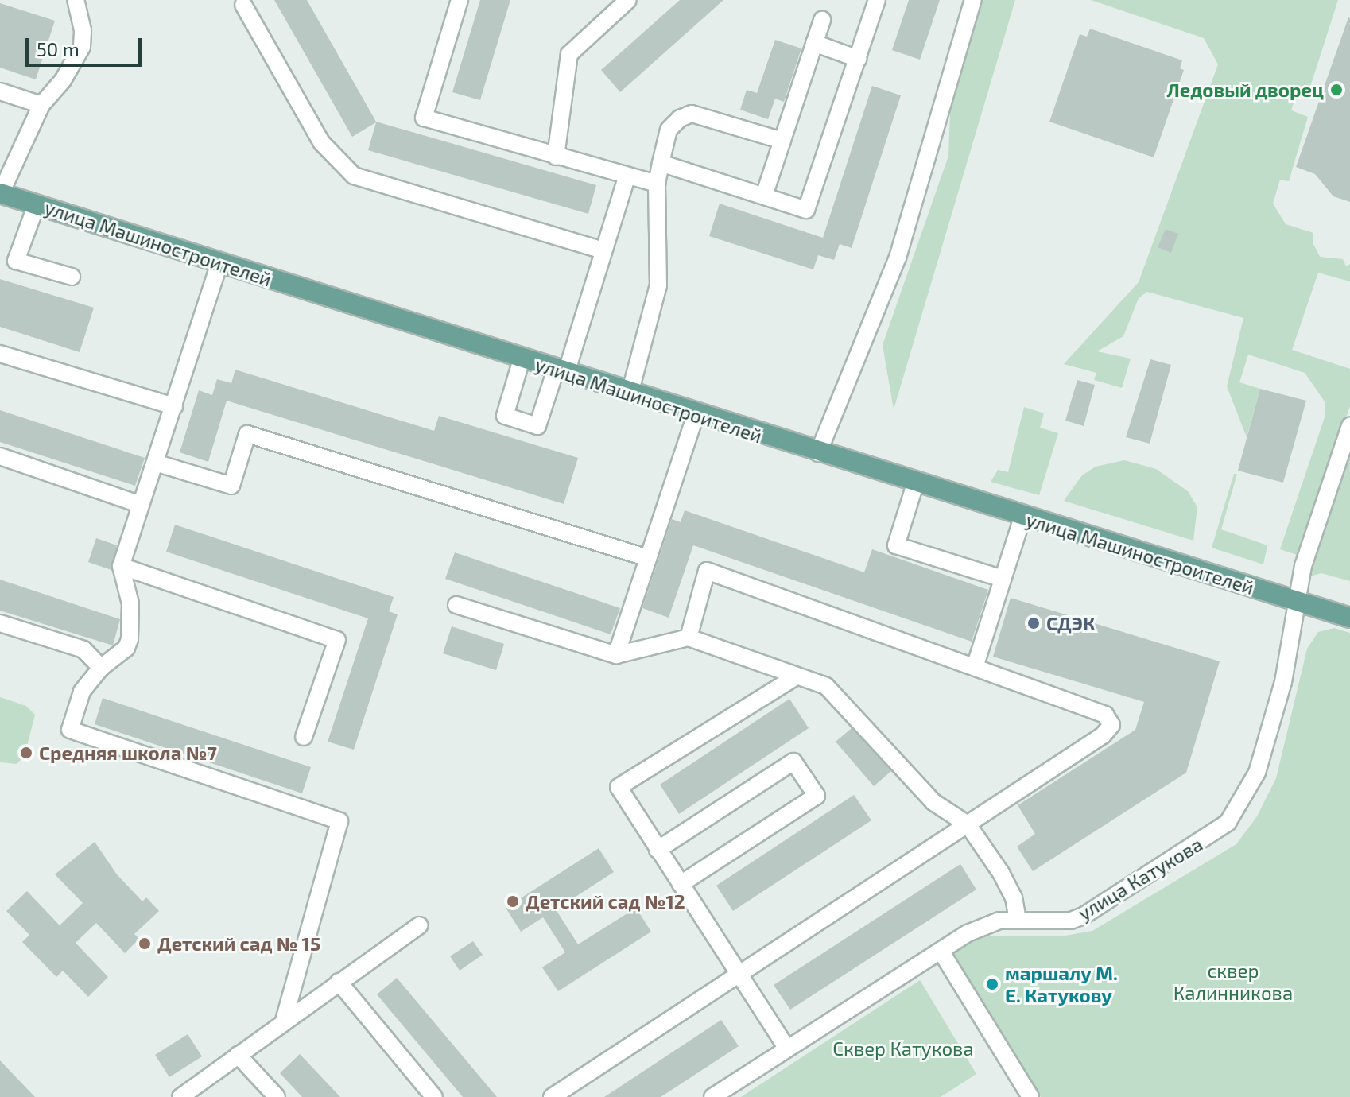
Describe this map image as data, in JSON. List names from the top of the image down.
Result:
{
  "streets": {
    "main road": ["улица Машиностроителей"],
    "street": ["улица Катукова"]
  },
  "crossings": [
    ["улица Машиностроителей", "улица Катукова"]
  ],
  "parks": ["сквер Калинникова", "Сквер Катукова"],
  "places": [
    "Ледовый дворец",
    "СДЭК",
    "Средняя школа №7",
    "Детский сад №12",
    "Детский сад № 15",
    "маршалу М. Е. Катукову"
  ],
  "scale_bar": "50 m"
}
